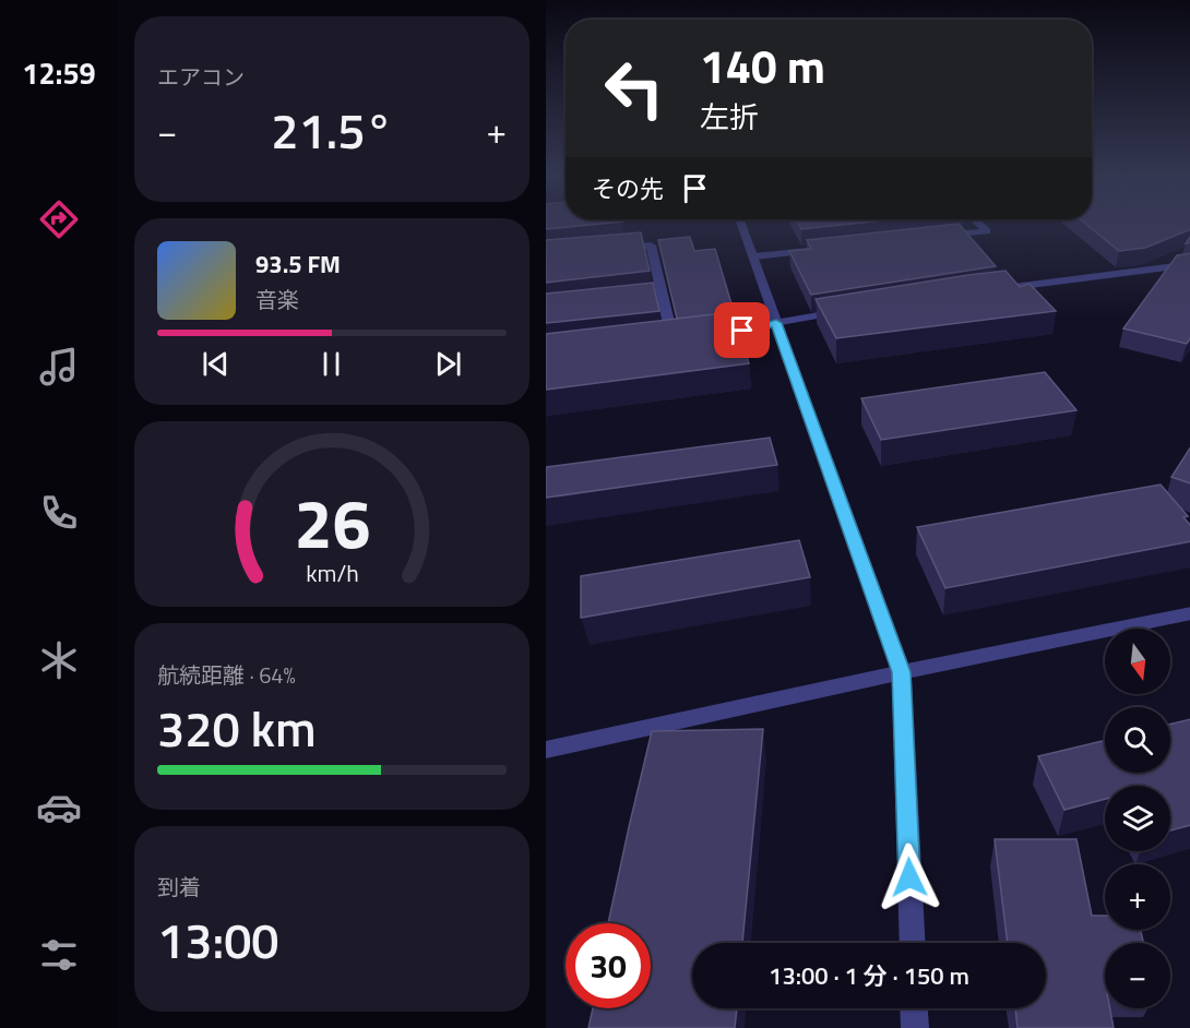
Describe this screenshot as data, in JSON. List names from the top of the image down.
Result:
{
  "north": "bottom",
  "page": {
    "tabs": "12:59",
    "tile": [
      "エアコン",
      ["航続距離 · 64%", "320 km"],
      ["到着", "13:00"]
    ],
    "turn": ["140 m", "左折"],
    "heat": ["−", "21.5°", "+"],
    "then": "その先",
    "song": ["93.5 FM", "音楽"],
    "map_buttons": ["+", "−"],
    "limit": "30",
    "trip": "13:00 · 1 分 · 150 m",
    "gauge": ["26", "km/h"]
  }
}
